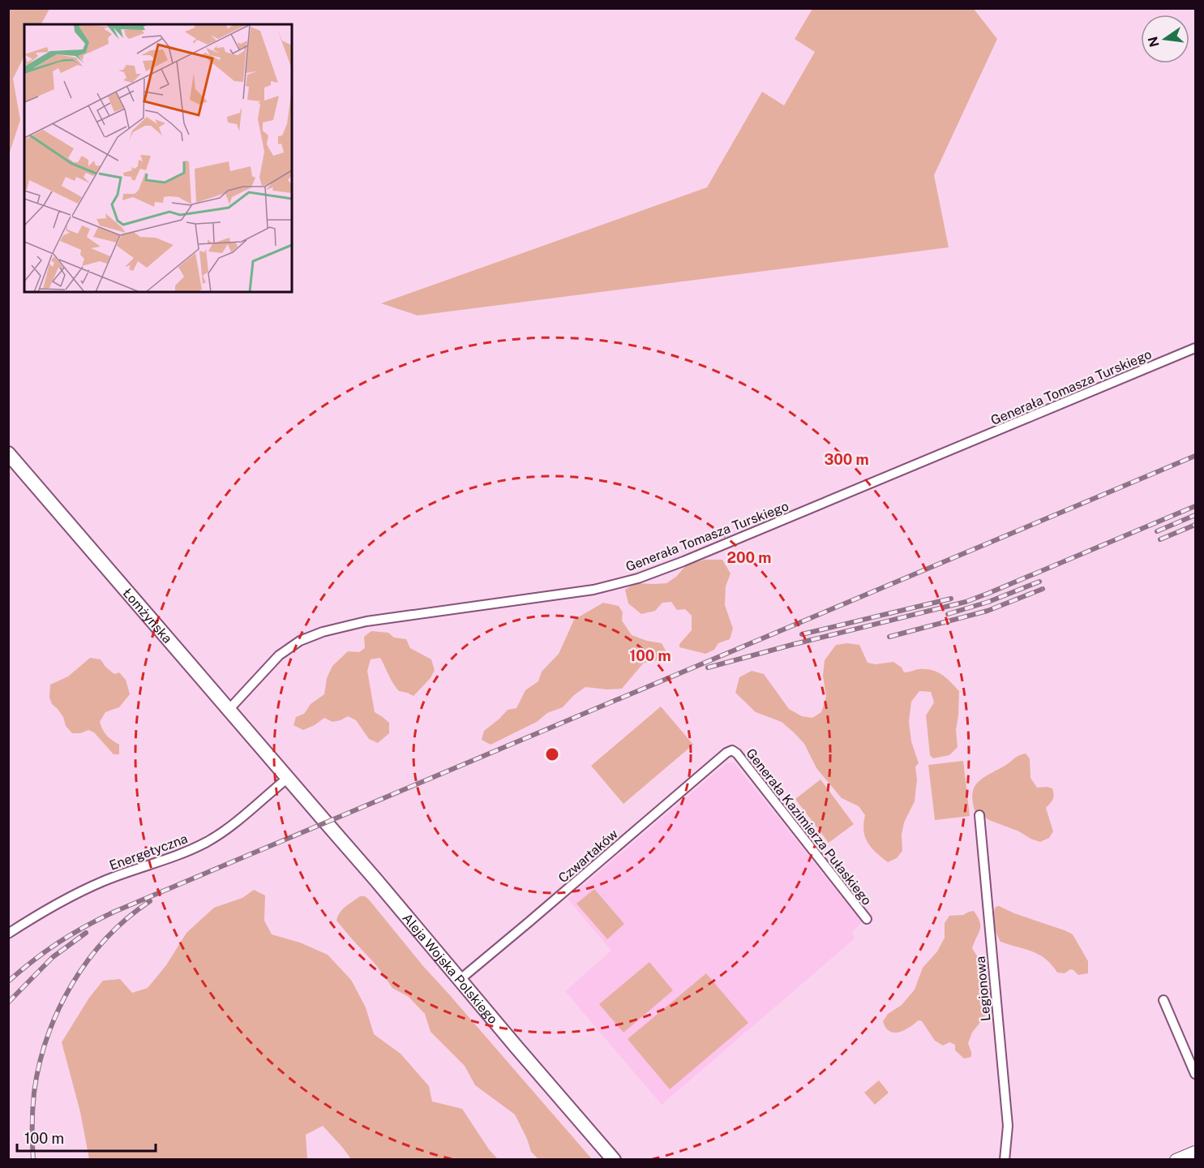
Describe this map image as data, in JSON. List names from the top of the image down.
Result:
{
  "streets": {
    "main road": ["Łomżyńska", "Aleja Wojska Polskiego"],
    "street": [
      "Generała Tomasza Turskiego",
      "Generała Kazimierza Pułaskiego",
      "Energetyczna",
      "Czwartaków",
      "Legionowa"
    ]
  },
  "crossings": [
    ["Generała Tomasza Turskiego", "Łomżyńska"],
    ["Łomżyńska", "Energetyczna"],
    ["Łomżyńska", "Aleja Wojska Polskiego"],
    ["Generała Kazimierza Pułaskiego", "Czwartaków"],
    ["Energetyczna", "Aleja Wojska Polskiego"],
    ["Czwartaków", "Aleja Wojska Polskiego"]
  ],
  "scale_bar": "100 m",
  "north": "left",
  "rings": ["300 m", "200 m", "100 m"]
}
